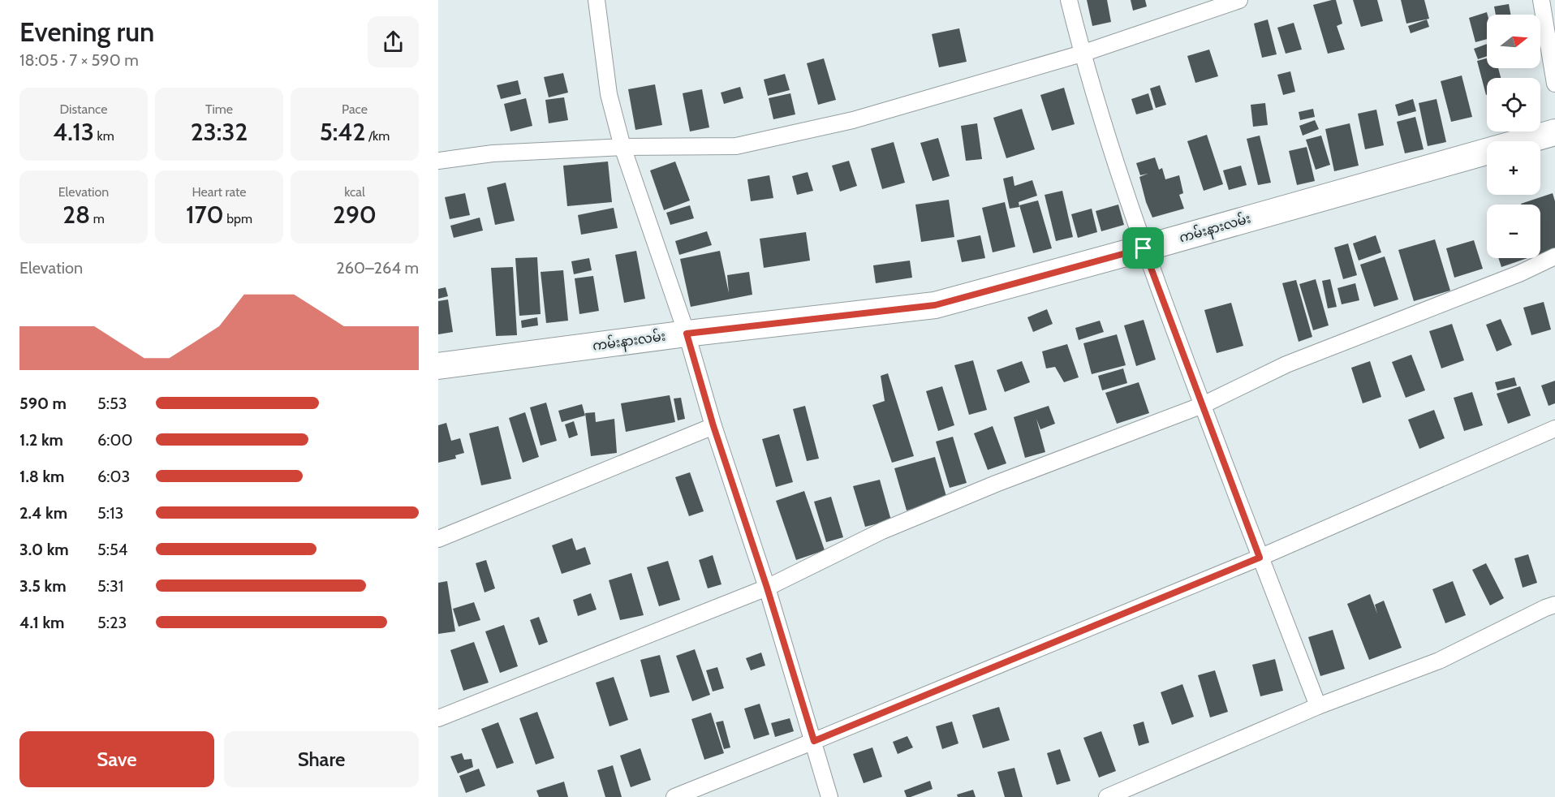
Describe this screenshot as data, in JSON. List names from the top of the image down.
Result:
{
  "streets": {
    "main road": ["ကမ်းနားလမ်း"]
  },
  "north": "right",
  "page": {
    "heading": ["Evening run", "18:05 · 7 × 590 m"],
    "map_buttons": ["+", "−"],
    "stats": [
      ["Distance", "4.13 km"],
      ["Time", "23:32"],
      ["Pace", "5:42 /km"],
      ["Elevation", "28 m"],
      ["Heart rate", "170 bpm"],
      ["kcal", "290"]
    ],
    "chart": ["Elevation", "260–264 m"],
    "list": [
      {
        "name": "590 m",
        "note": "5:53"
      },
      {
        "name": "1.2 km",
        "note": "6:00"
      },
      {
        "name": "1.8 km",
        "note": "6:03"
      },
      {
        "name": "2.4 km",
        "note": "5:13"
      },
      {
        "name": "3.0 km",
        "note": "5:54"
      },
      {
        "name": "3.5 km",
        "note": "5:31"
      },
      {
        "name": "4.1 km",
        "note": "5:23"
      }
    ],
    "buttons": ["Save", "Share"]
  }
}
